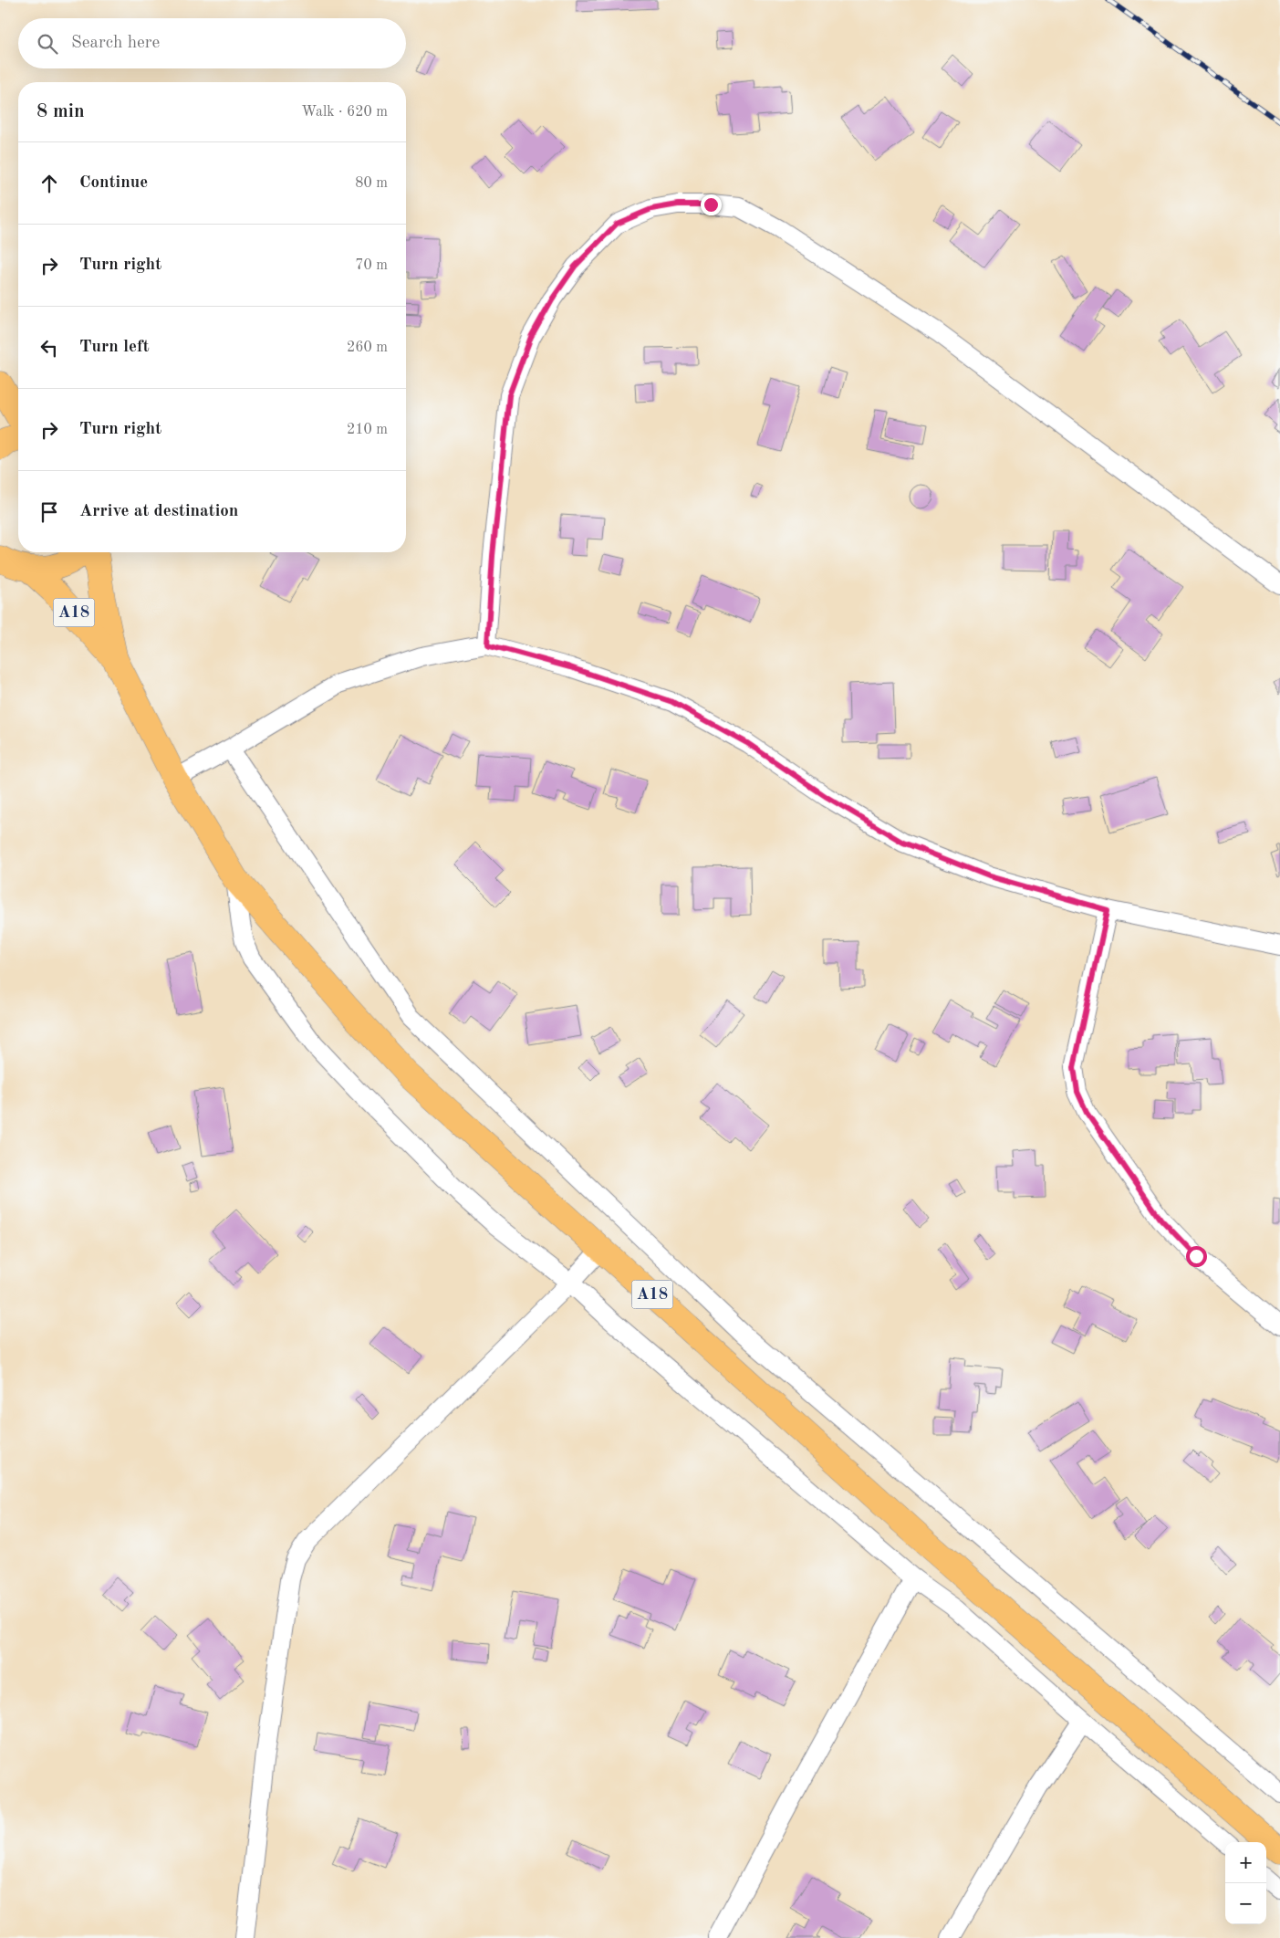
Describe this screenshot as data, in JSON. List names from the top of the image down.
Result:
{
  "streets": {
    "highway": ["A18"]
  },
  "page": {
    "search": "Search here",
    "heading": ["8 min", "Walk · 620 m"],
    "list": [
      ["Continue", "80 m"],
      ["Turn right", "70 m"],
      ["Turn left", "260 m"],
      ["Turn right", "210 m"],
      "Arrive at destination"
    ],
    "map_buttons": ["+", "−"]
  }
}
